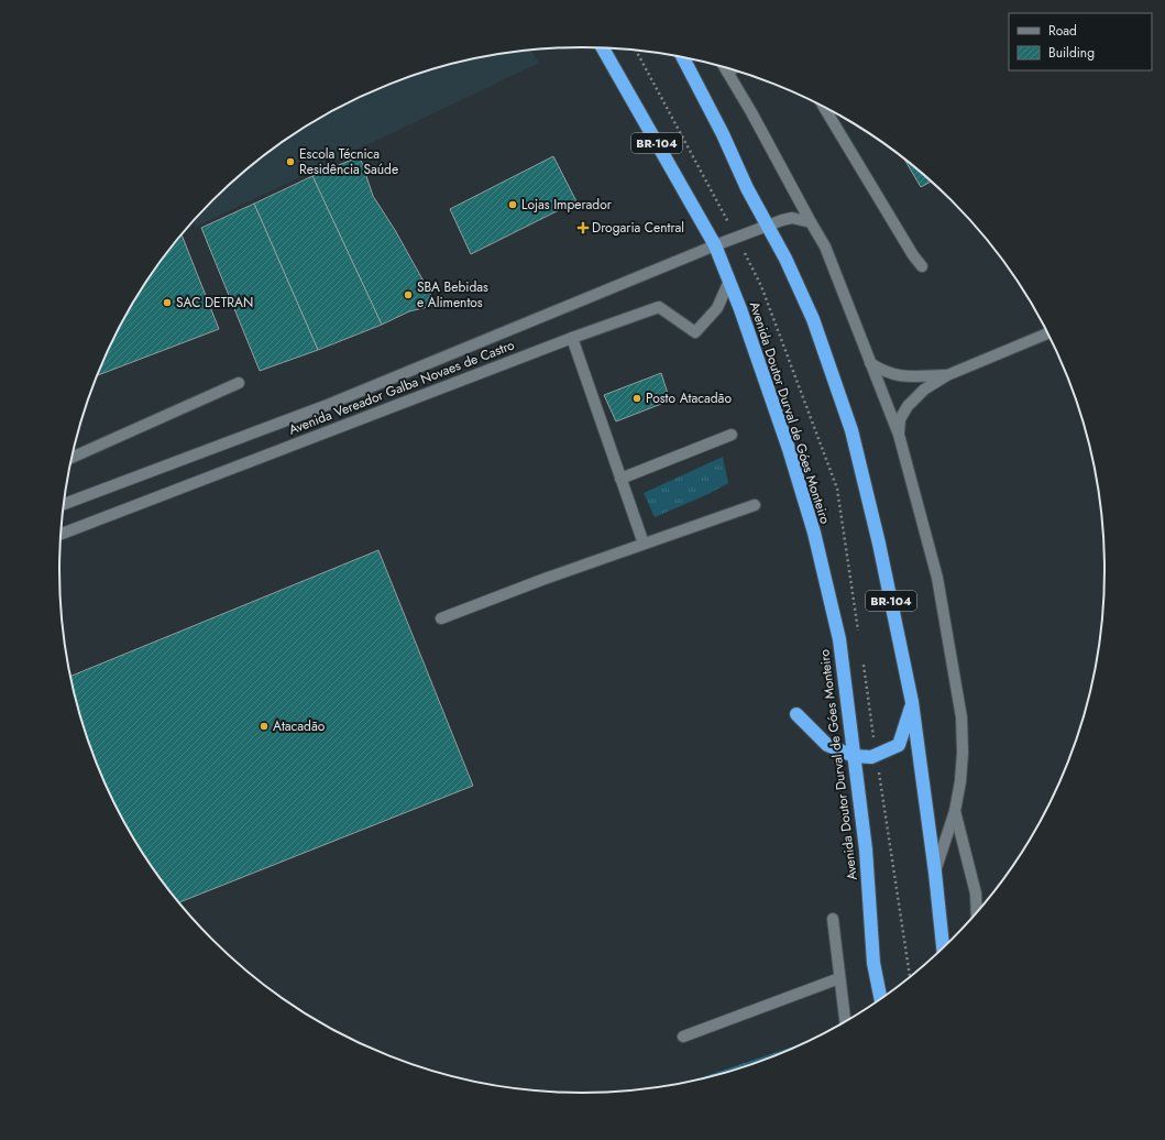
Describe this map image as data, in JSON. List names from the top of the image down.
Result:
{
  "streets": {
    "highway": ["BR-104", "Avenida Doutor Durval de Góes Monteiro"],
    "street": ["Avenida Vereador Galba Novaes de Castro"]
  },
  "crossings": [
    ["BR-104", "Avenida Vereador Galba Novaes de Castro"],
    ["Avenida Vereador Galba Novaes de Castro", "Avenida Doutor Durval de Góes Monteiro"]
  ],
  "places": {
    "other": [
      "Escola Técnica Residência Saúde",
      "Lojas Imperador",
      "SBA Bebidas e Alimentos",
      "SAC DETRAN",
      "Posto Atacadão",
      "Atacadão"
    ],
    "health": ["Drogaria Central"]
  },
  "legend": ["Road", "Building"]
}
